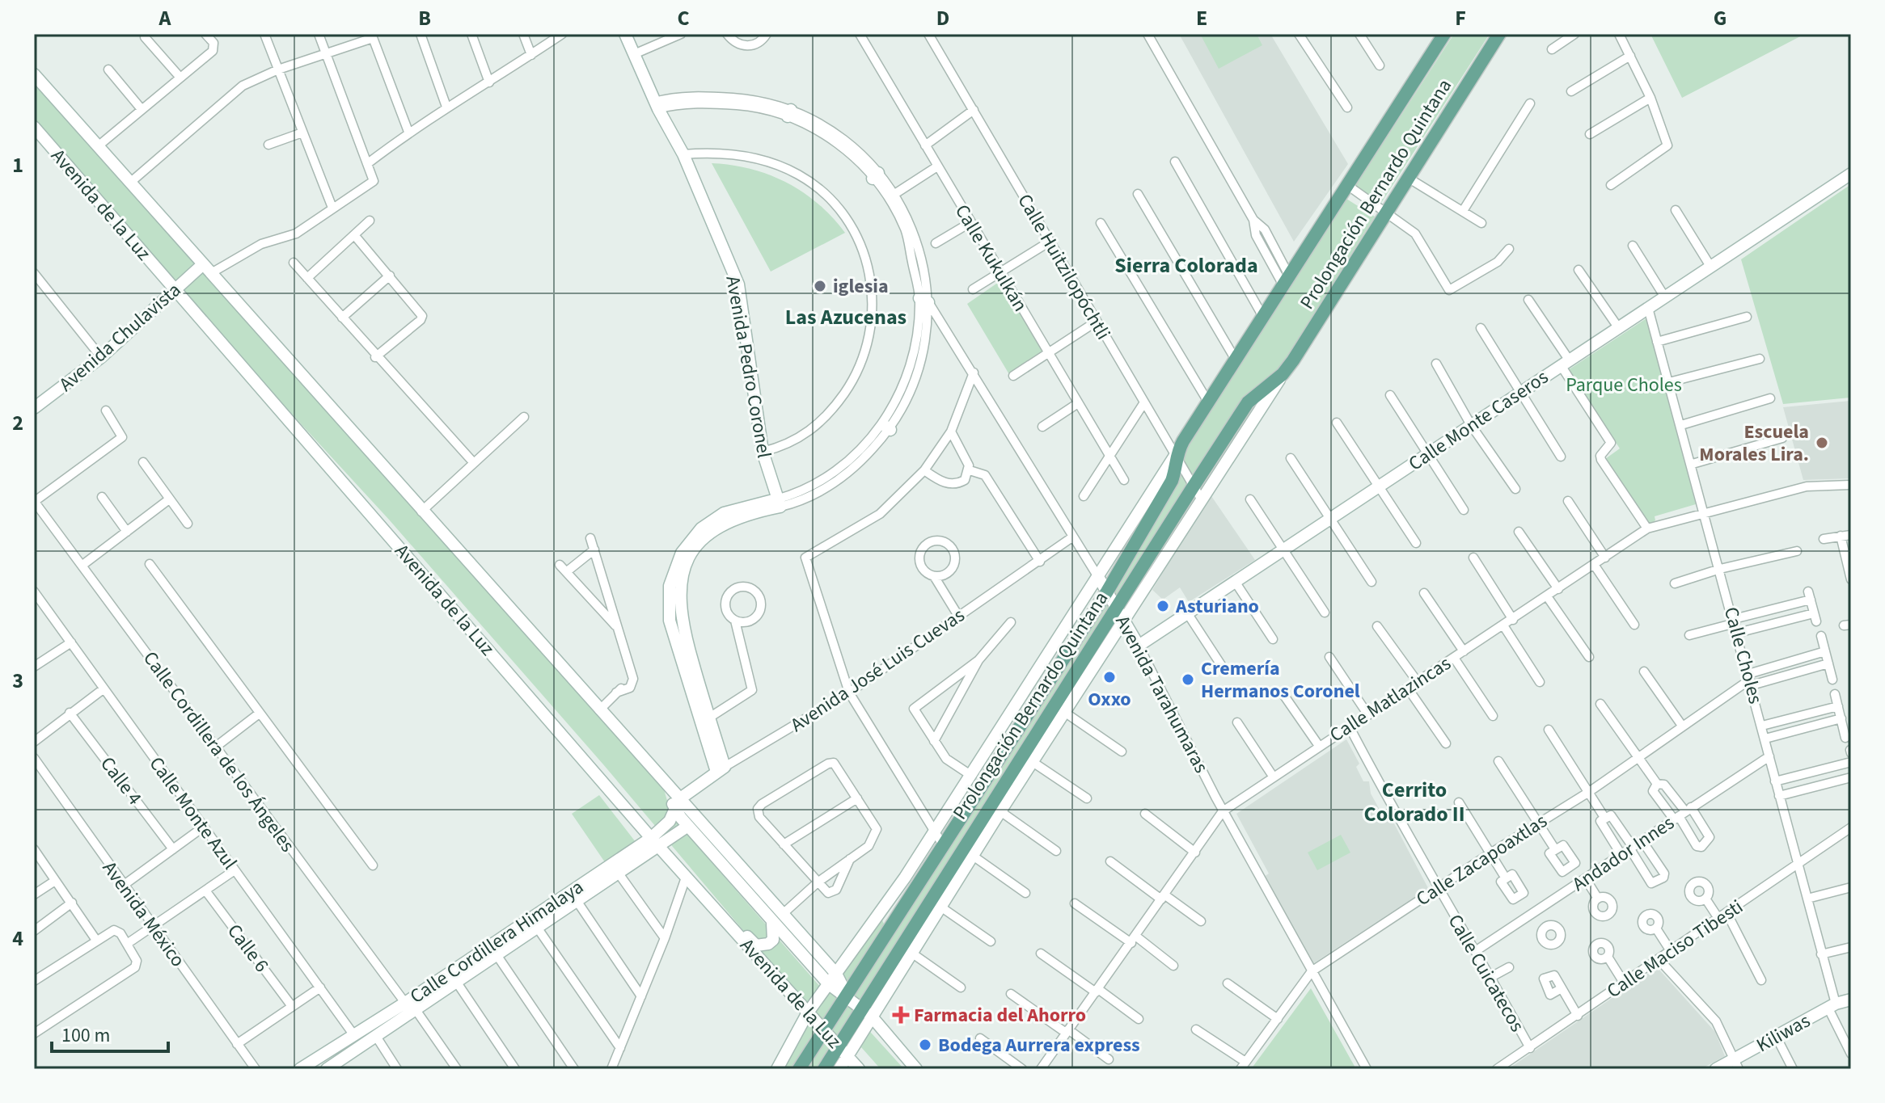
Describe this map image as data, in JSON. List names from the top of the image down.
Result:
{
  "streets": {
    "main road": ["Prolongación Bernardo Quintana"],
    "street": [
      "Avenida de la Luz",
      "Calle Kukulkán",
      "Calle Huitzilopóchtli",
      "Avenida Chulavista",
      "Avenida Pedro Coronel",
      "Calle Monte Caseros",
      "Calle Choles",
      "Avenida José Luis Cuevas",
      "Avenida Tarahumaras",
      "Calle Matlazincas",
      "Calle Cordillera de los Ángeles",
      "Calle 4",
      "Calle Monte Azul",
      "Andador Innes",
      "Calle Zacapoaxtlas",
      "Avenida México",
      "Calle Cordillera Himalaya",
      "Calle 6",
      "Calle Maciso Tibesti",
      "Calle Cuicatecos",
      "Kiliwas"
    ]
  },
  "crossings": [
    ["Prolongación Bernardo Quintana", "Avenida de la Luz"],
    ["Prolongación Bernardo Quintana", "Calle Huitzilopóchtli"],
    ["Prolongación Bernardo Quintana", "Avenida Tarahumaras"],
    ["Avenida de la Luz", "Avenida Chulavista"],
    ["Avenida de la Luz", "Avenida José Luis Cuevas"],
    ["Avenida de la Luz", "Calle Cordillera Himalaya"],
    ["Calle Monte Caseros", "Calle Choles"],
    ["Calle Monte Caseros", "Avenida Tarahumaras"],
    ["Calle Choles", "Calle Matlazincas"],
    ["Calle Choles", "Andador Innes"],
    ["Calle Choles", "Calle Zacapoaxtlas"],
    ["Calle Choles", "Calle Maciso Tibesti"],
    ["Calle Choles", "Kiliwas"],
    ["Avenida José Luis Cuevas", "Avenida Tarahumaras"],
    ["Avenida José Luis Cuevas", "Calle Cordillera Himalaya"],
    ["Avenida Tarahumaras", "Calle Matlazincas"],
    ["Avenida Tarahumaras", "Calle Zacapoaxtlas"],
    ["Calle Matlazincas", "Calle Cuicatecos"],
    ["Calle Cordillera de los Ángeles", "Calle Cordillera Himalaya"],
    ["Calle Monte Azul", "Calle Cordillera Himalaya"],
    ["Andador Innes", "Calle Cuicatecos"],
    ["Calle Zacapoaxtlas", "Calle Cuicatecos"],
    ["Calle Maciso Tibesti", "Calle Cuicatecos"]
  ],
  "districts": ["Sierra Colorada", "Las Azucenas", "Cerrito Colorado II"],
  "parks": ["Parque Choles"],
  "places": {
    "other": [
      "iglesia",
      "Escuela Morales Lira.",
      "Asturiano",
      "Oxxo",
      "Cremería Hermanos Coronel",
      "Bodega Aurrera express"
    ],
    "health": ["Farmacia del Ahorro"]
  },
  "scale_bar": "100 m",
  "grid": {
    "columns": [
      "A",
      "B",
      "C",
      "D",
      "E",
      "F",
      "G"
    ],
    "rows": [
      "1",
      "2",
      "3",
      "4"
    ]
  }
}
